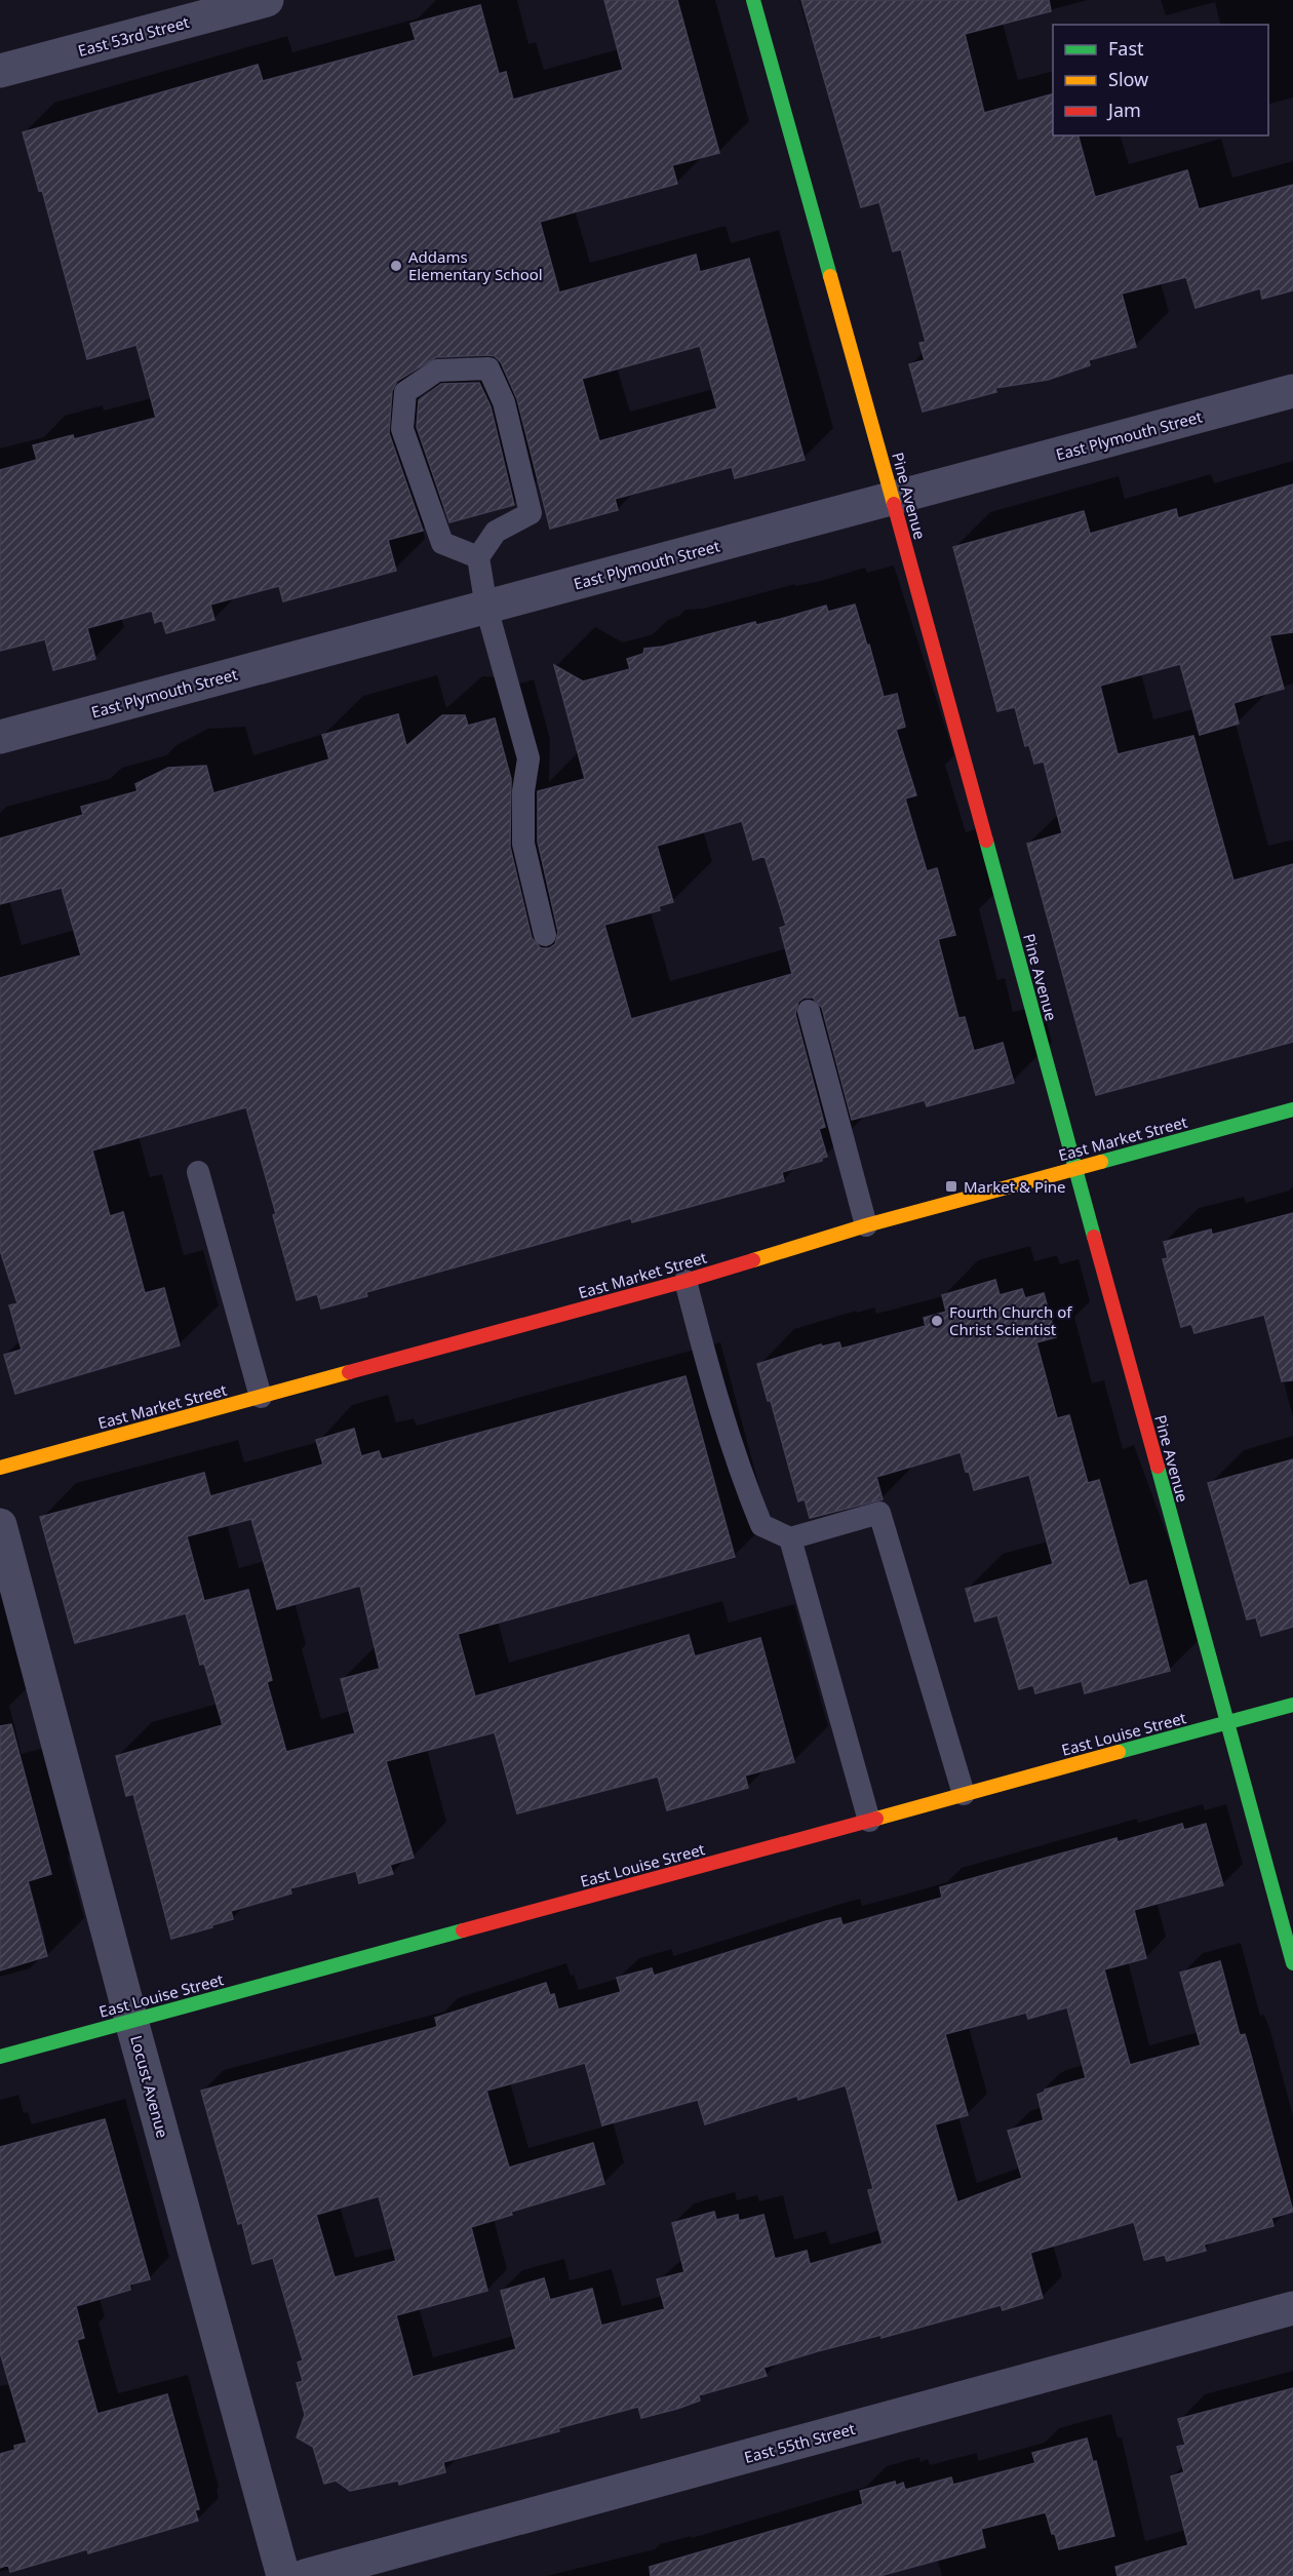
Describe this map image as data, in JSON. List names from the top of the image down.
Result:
{
  "streets": {
    "street": [
      "East 53rd Street",
      "East Plymouth Street",
      "Pine Avenue",
      "East Market Street",
      "East Louise Street",
      "Locust Avenue",
      "East 55th Street"
    ]
  },
  "crossings": [
    ["East Plymouth Street", "Pine Avenue"],
    ["Pine Avenue", "East Market Street"],
    ["Pine Avenue", "East Louise Street"],
    ["East Louise Street", "Locust Avenue"]
  ],
  "places": {
    "other": ["Addams Elementary School", "Fourth Church of Christ Scientist"],
    "transit": ["Market & Pine"]
  },
  "legend": ["Fast", "Slow", "Jam"]
}
